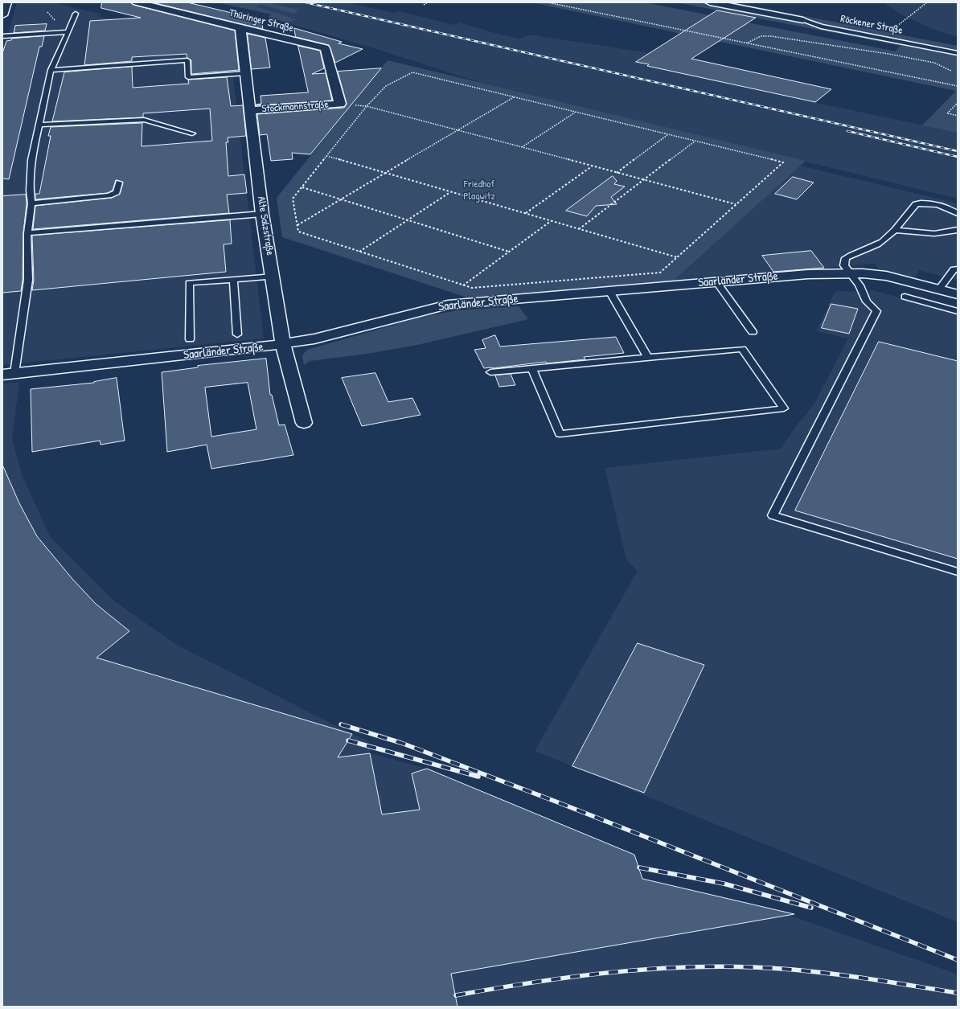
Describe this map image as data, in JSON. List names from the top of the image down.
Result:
{
  "streets": {
    "street": [
      "Thüringer Straße",
      "Röckener Straße",
      "Stockmannstraße",
      "Alte Salzstraße",
      "Saarländer Straße"
    ]
  },
  "crossings": [
    ["Thüringer Straße", "Stockmannstraße"],
    ["Thüringer Straße", "Alte Salzstraße"],
    ["Stockmannstraße", "Alte Salzstraße"],
    ["Alte Salzstraße", "Saarländer Straße"]
  ],
  "parks": ["Friedhof Plagwitz"]
}
